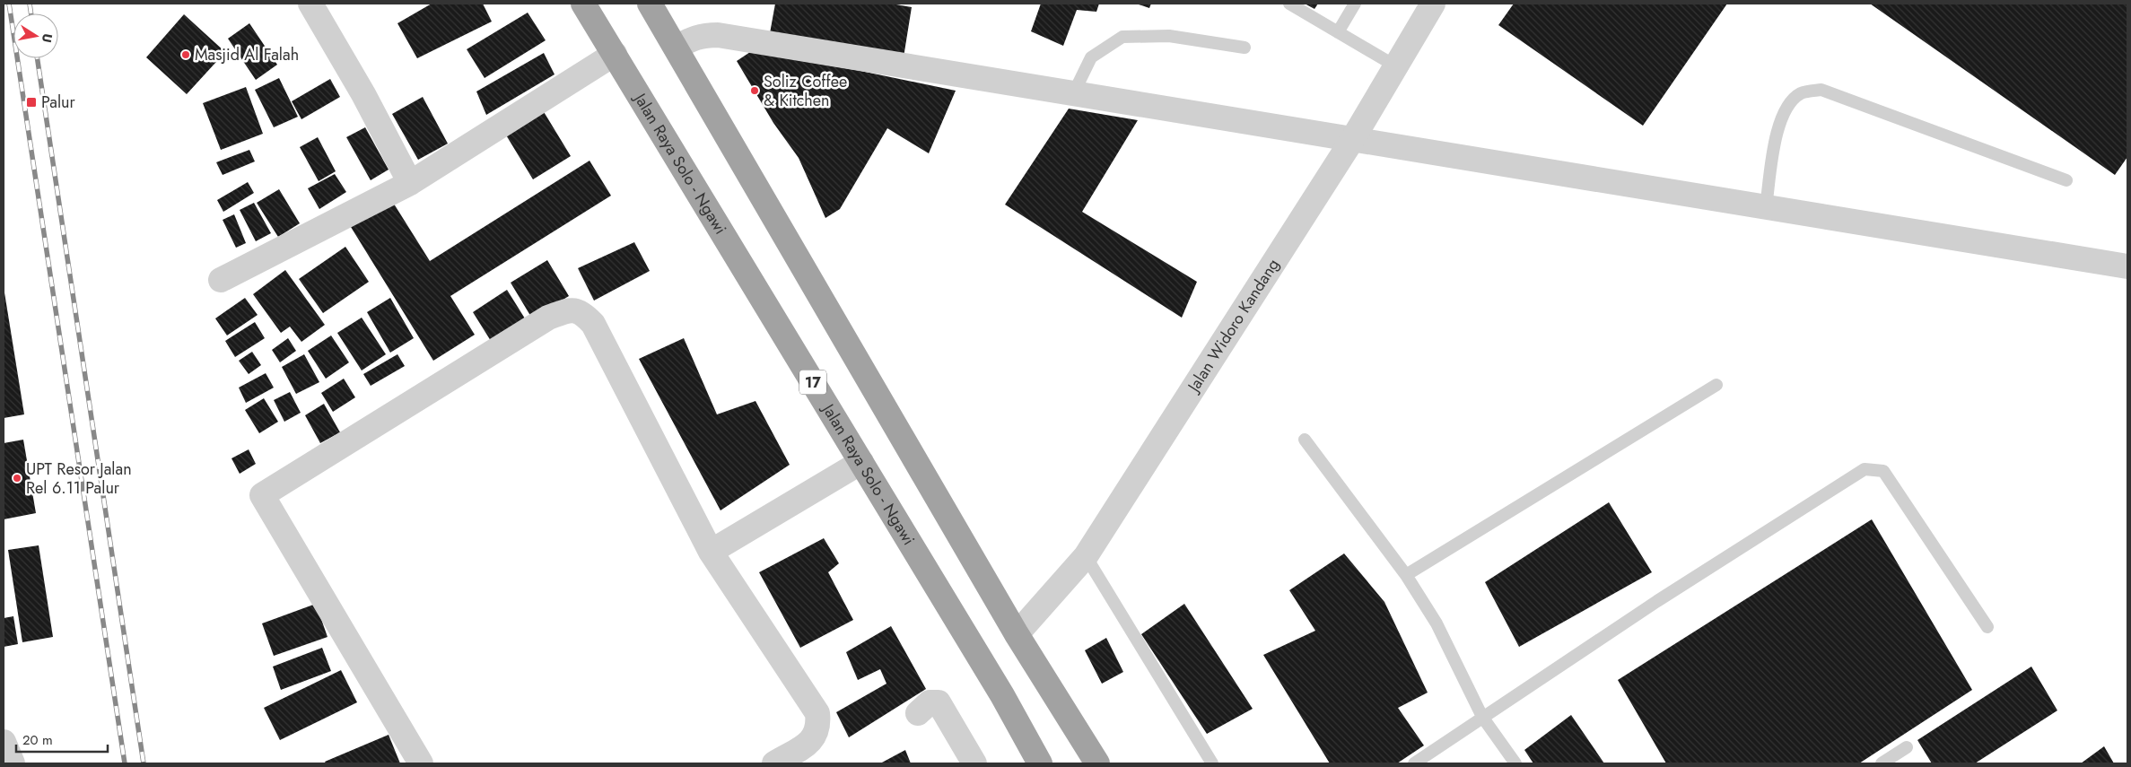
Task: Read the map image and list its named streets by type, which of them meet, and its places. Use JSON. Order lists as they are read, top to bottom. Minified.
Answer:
{"streets":{"highway":["Jalan Raya Solo - Ngawi","17"],"street":["Jalan Widoro Kandang"]},"places":{"other":["Masjid Al Falah","Soliz Coffee & Kitchen","UPT Resor Jalan Rel 6.11 Palur"],"transit":["Palur"]},"scale_bar":"20 m","north":"right"}
